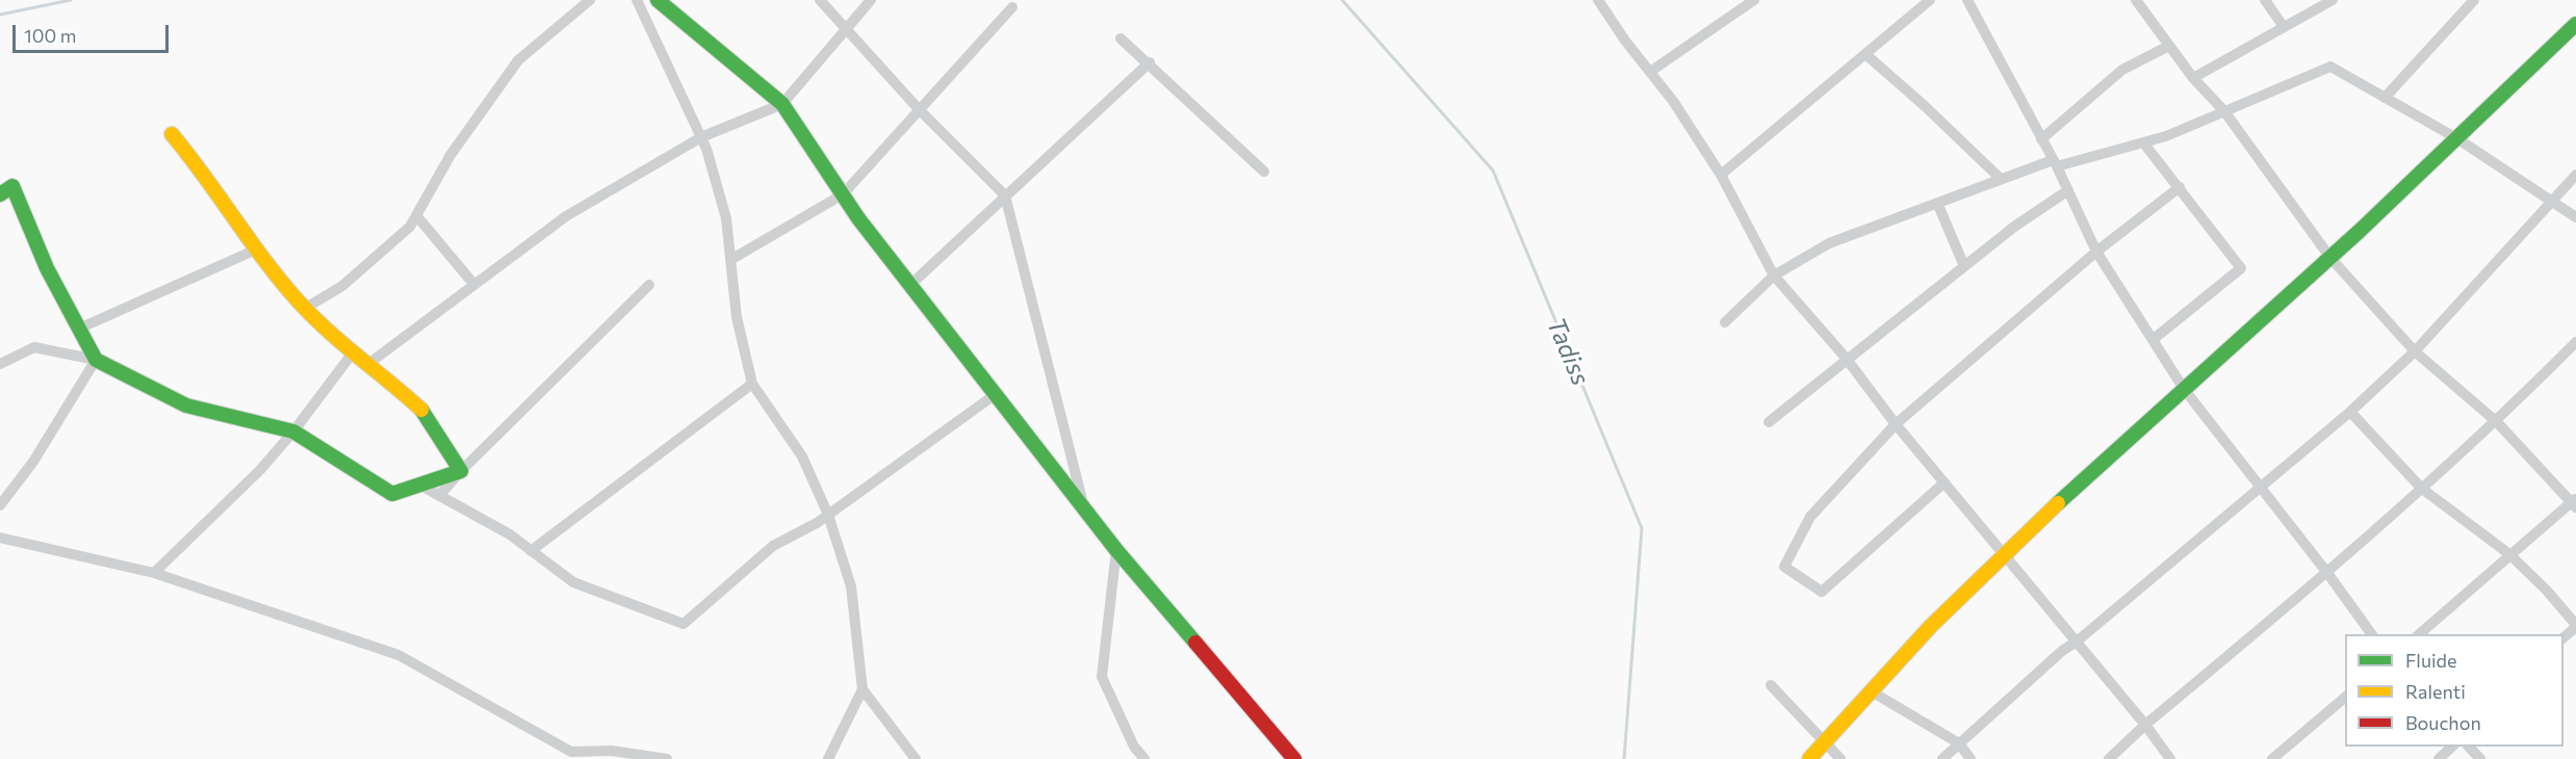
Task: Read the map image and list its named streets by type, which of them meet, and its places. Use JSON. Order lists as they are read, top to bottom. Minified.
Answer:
{"water":["Tadiss"],"legend":["Fluide","Ralenti","Bouchon"],"scale_bar":"100 m"}
